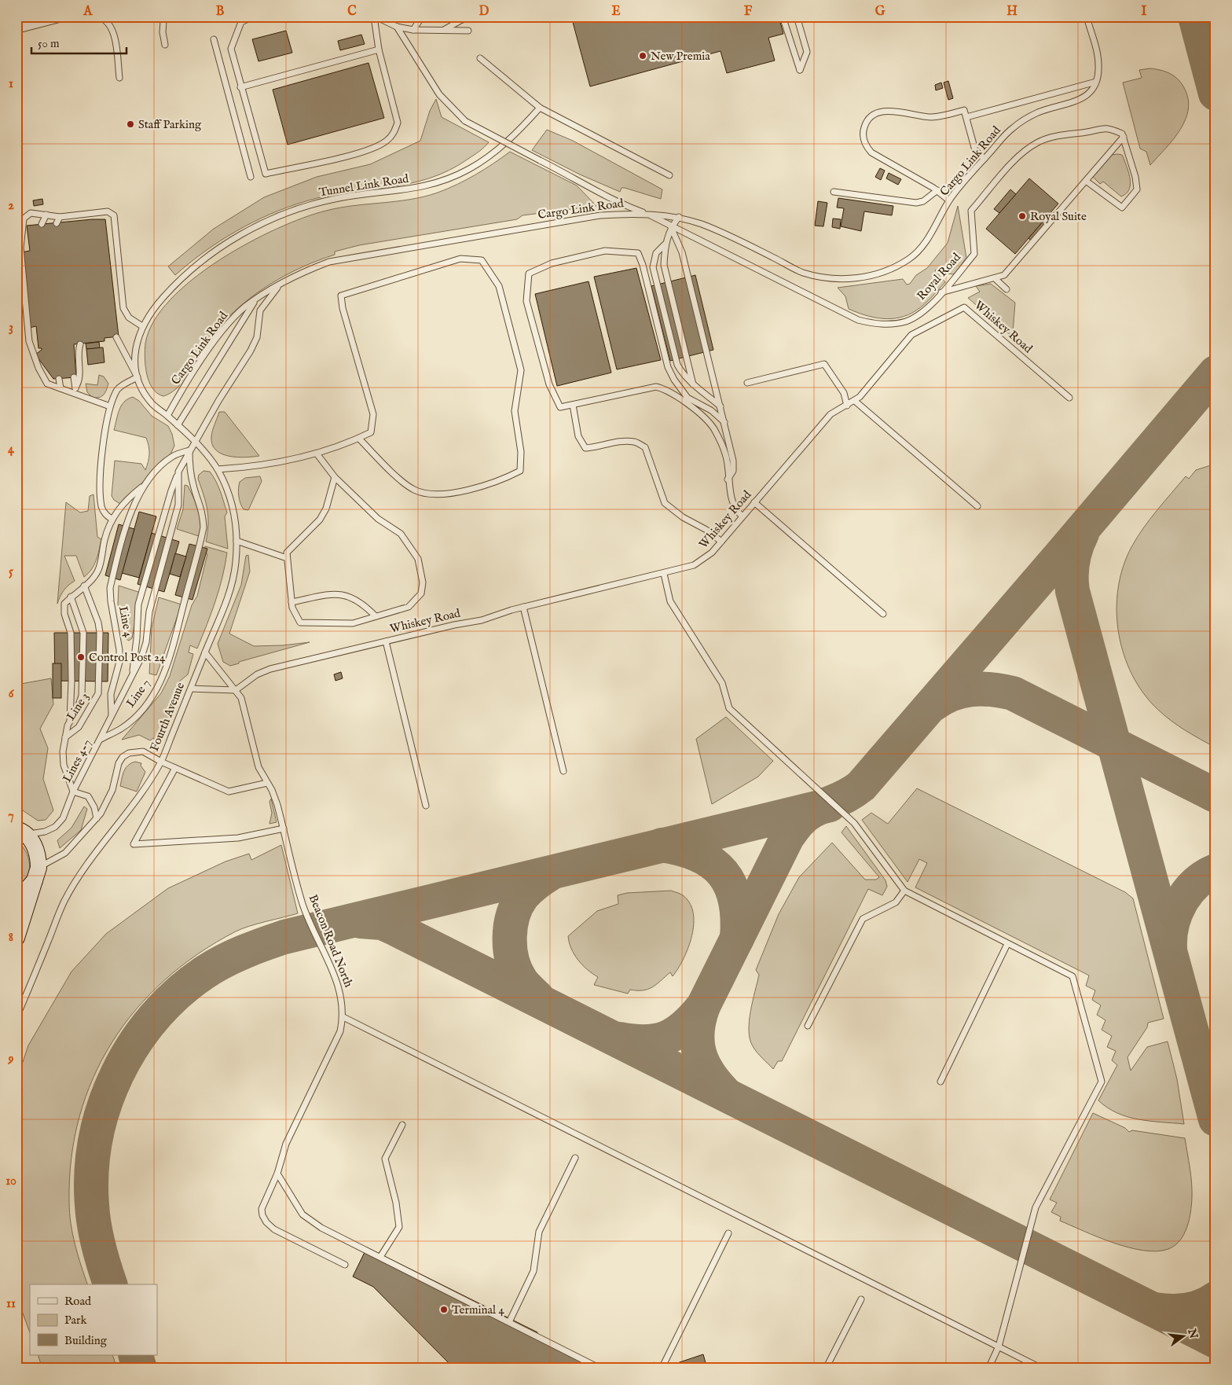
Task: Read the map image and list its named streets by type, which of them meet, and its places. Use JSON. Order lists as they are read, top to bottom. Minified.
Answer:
{"streets":{"lane":["Cargo Link Road","Tunnel Link Road","Royal Road","Whiskey Road","Line 4","Line 7","Line 3","Fourth Avenue","Lines 4-7","Beacon Road North"]},"crossings":[["Cargo Link Road","Tunnel Link Road"],["Cargo Link Road","Royal Road"],["Cargo Link Road","Fourth Avenue"],["Tunnel Link Road","Fourth Avenue"],["Whiskey Road","Beacon Road North"],["Line 4","Lines 4-7"],["Line 7","Lines 4-7"],["Fourth Avenue","Beacon Road North"]],"places":["New Premia","Staff Parking","Royal Suite","Control Post 24","Terminal 4"],"legend":["Road","Park","Building"],"scale_bar":"50 m","north":"right","grid":{"columns":["A","B","C","D","E","F","G","H","I"],"rows":["1","2","3","4","5","6","7","8","9","10","11"]}}
